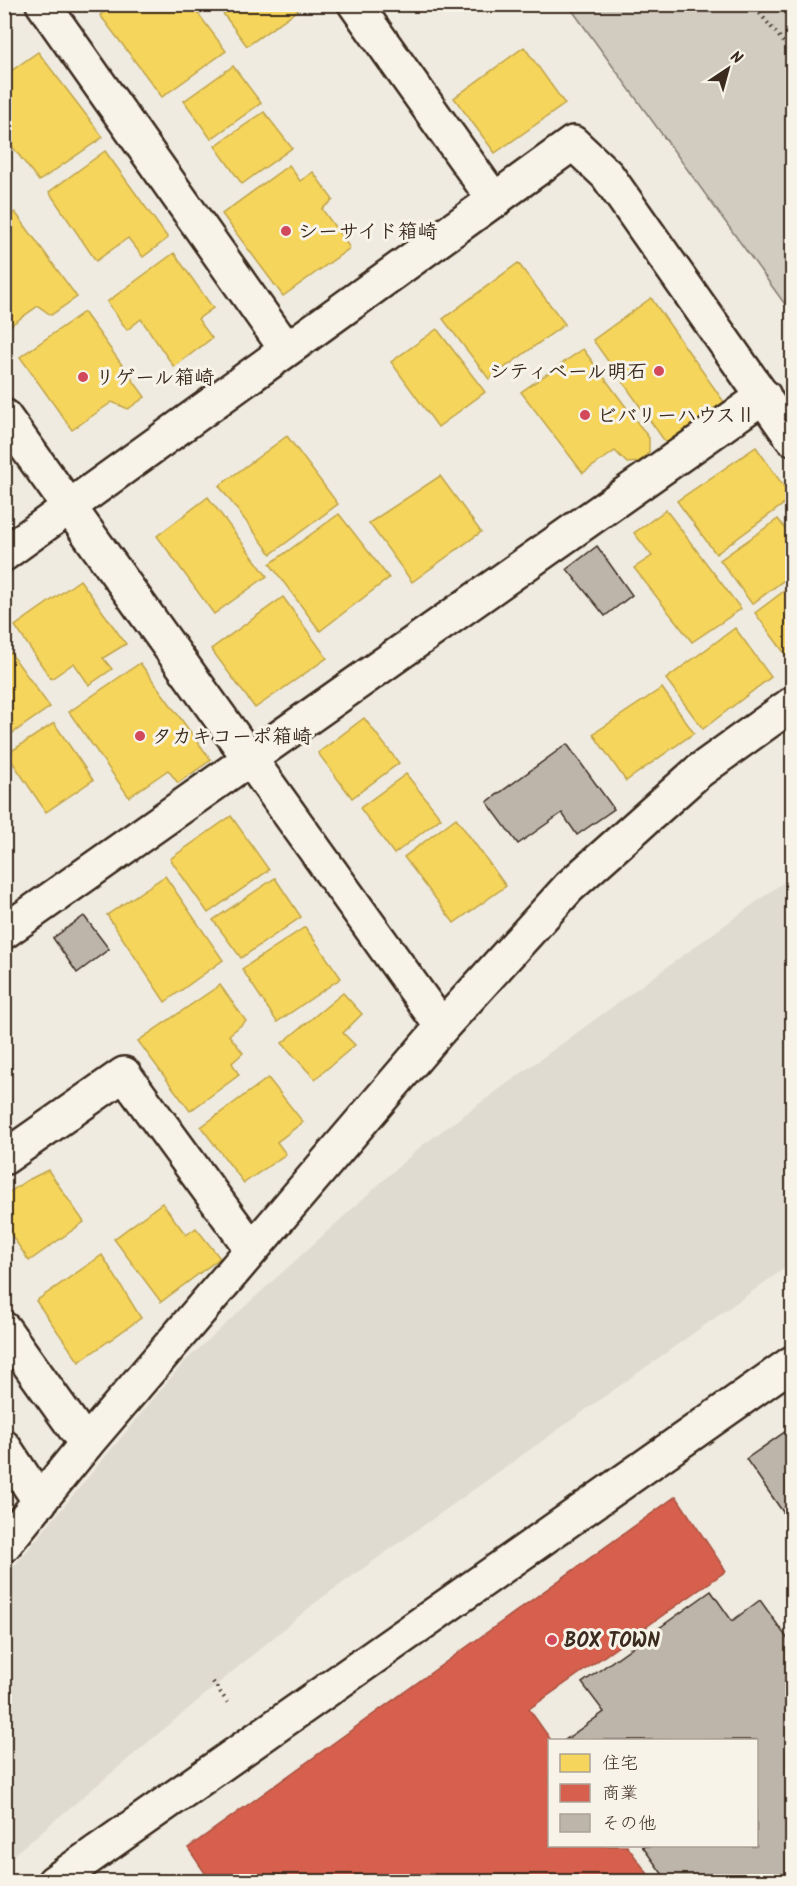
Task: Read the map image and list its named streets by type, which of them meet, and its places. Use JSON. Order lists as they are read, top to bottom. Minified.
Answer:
{"places":["シーサイド箱崎","シティベール明石","リゲール箱崎","ビバリーハウスⅡ","タカキコーポ箱崎","BOX TOWN"],"legend":["住宅","商業","その他"],"north":"top right"}
